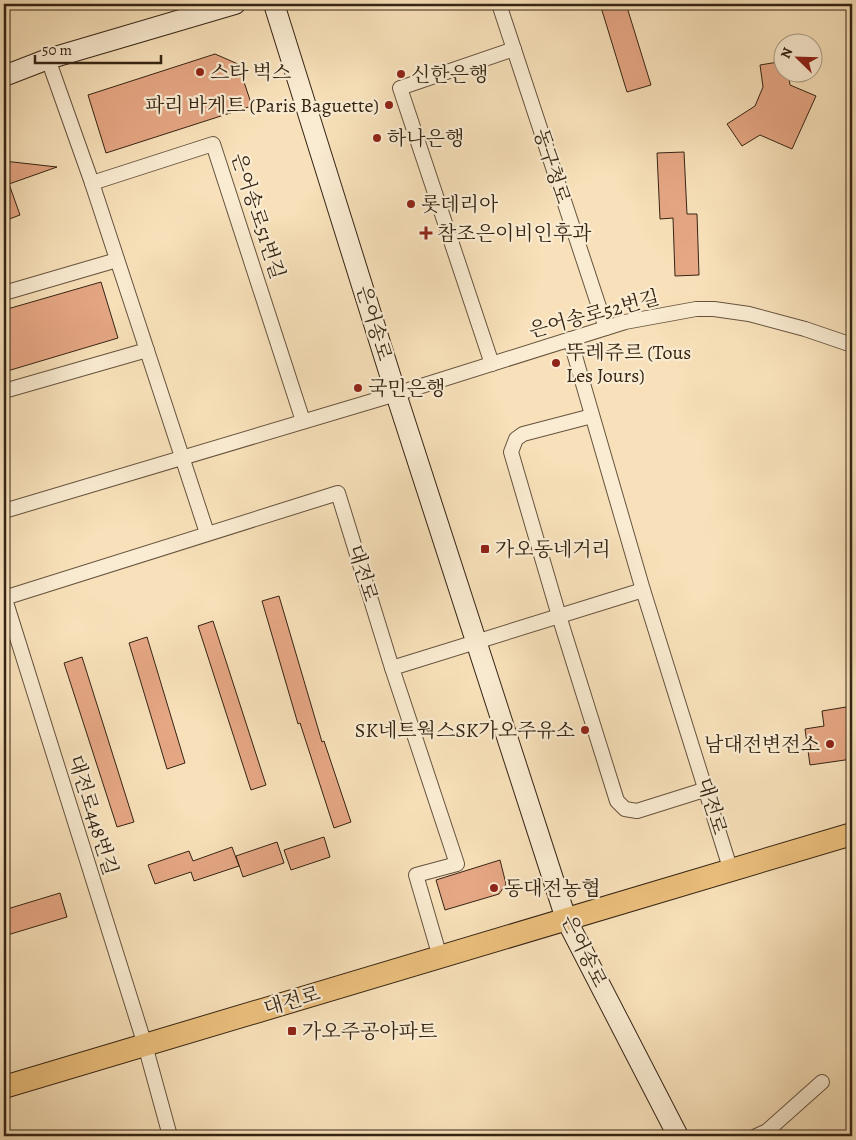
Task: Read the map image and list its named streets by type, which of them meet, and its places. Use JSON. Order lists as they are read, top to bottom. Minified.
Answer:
{"streets":{"main road":["은어송로","대전로"],"street":["동구청로","은어송로51번길","은어송로52번길","대전로448번길"]},"crossings":[["동구청로","은어송로52번길"],["은어송로52번길","은어송로"],["은어송로52번길","대전로"],["은어송로","대전로"],["대전로","대전로448번길"]],"places":{"other":["스타 벅스","신한은행","파리 바게트 (Paris Baguette)","하나은행","롯데리아","뚜레쥬르 (Tous Les Jours)","국민은행","SK네트웍스SK가오주유소","남대전변전소","동대전농협"],"health":["참조은이비인후과"],"transit":["가오동네거리","가오주공아파트"]},"scale_bar":"50 m","north":"top left"}
